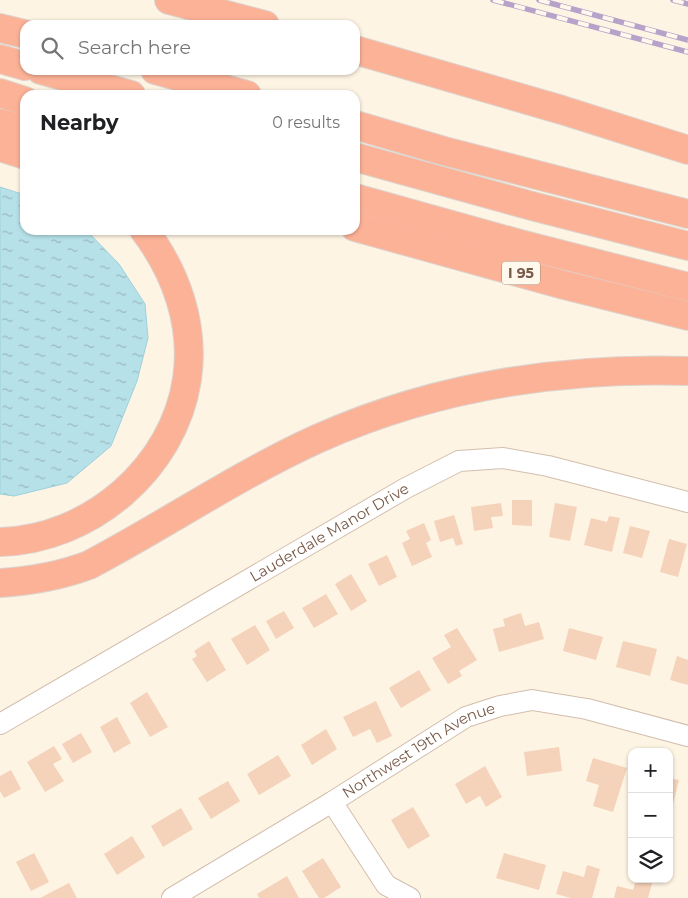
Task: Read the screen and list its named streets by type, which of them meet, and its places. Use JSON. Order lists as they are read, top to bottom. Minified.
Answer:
{"streets":{"highway":["I 95"],"street":["Lauderdale Manor Drive","Northwest 19th Avenue"]},"page":{"search":"Search here","heading":["Nearby","0 results"],"map_buttons":["+","−"]}}
